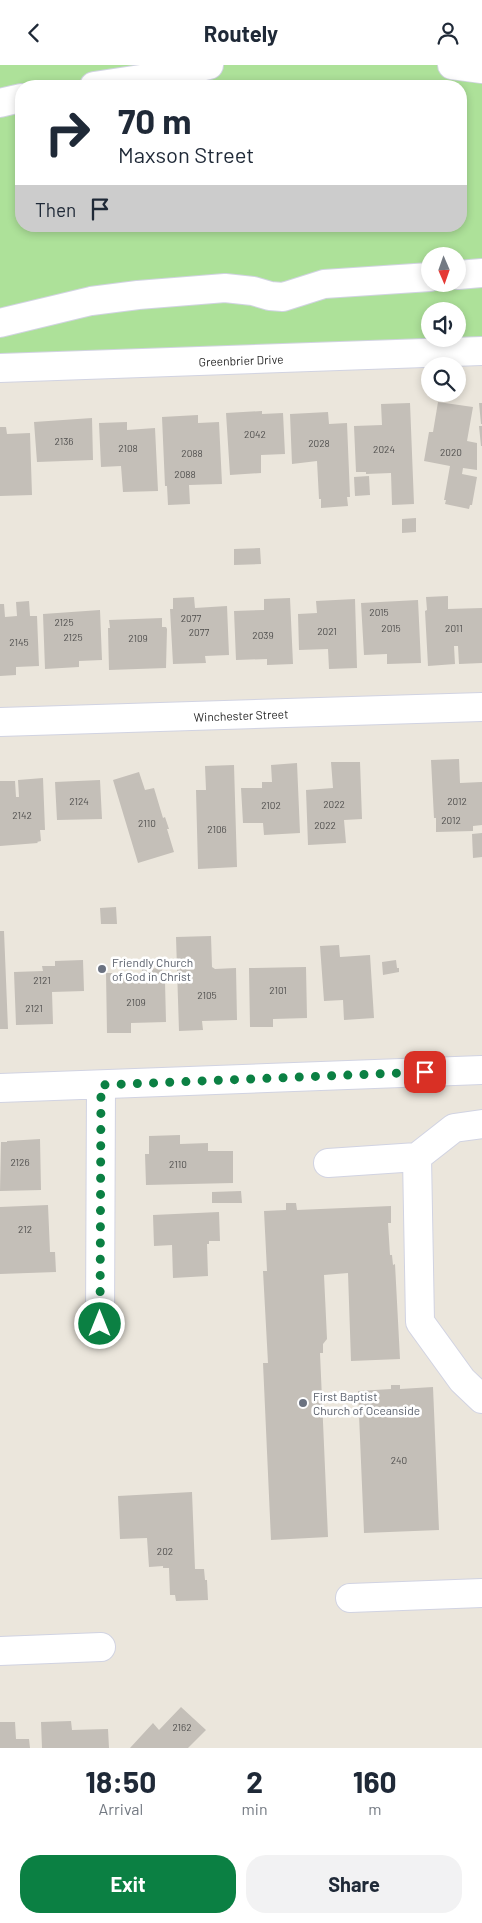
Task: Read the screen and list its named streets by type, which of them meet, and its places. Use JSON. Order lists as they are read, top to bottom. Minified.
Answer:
{"streets":{"street":["Greenbrier Drive","Winchester Street"]},"places":["Friendly Church of God in Christ","First Baptist Church of Oceanside"],"house_numbers":["2042","2136","2028","2108","2024","2020","2088","2088","2015","2077","2125","2015","2011","2021","2077","2039","2125","2109","2145","2124","2012","2022","2102","2142","2012","2110","2022","2106","2121","2101","2105","2109","2121","2126","2110","212","240","202","2162"],"north":"bottom","page":{"header":"Routely","turn":["70 m","Maxson Street"],"then":"Then","eta":["18:50","Arrival","2","min","160","m"],"buttons":["Exit","Share"]}}
